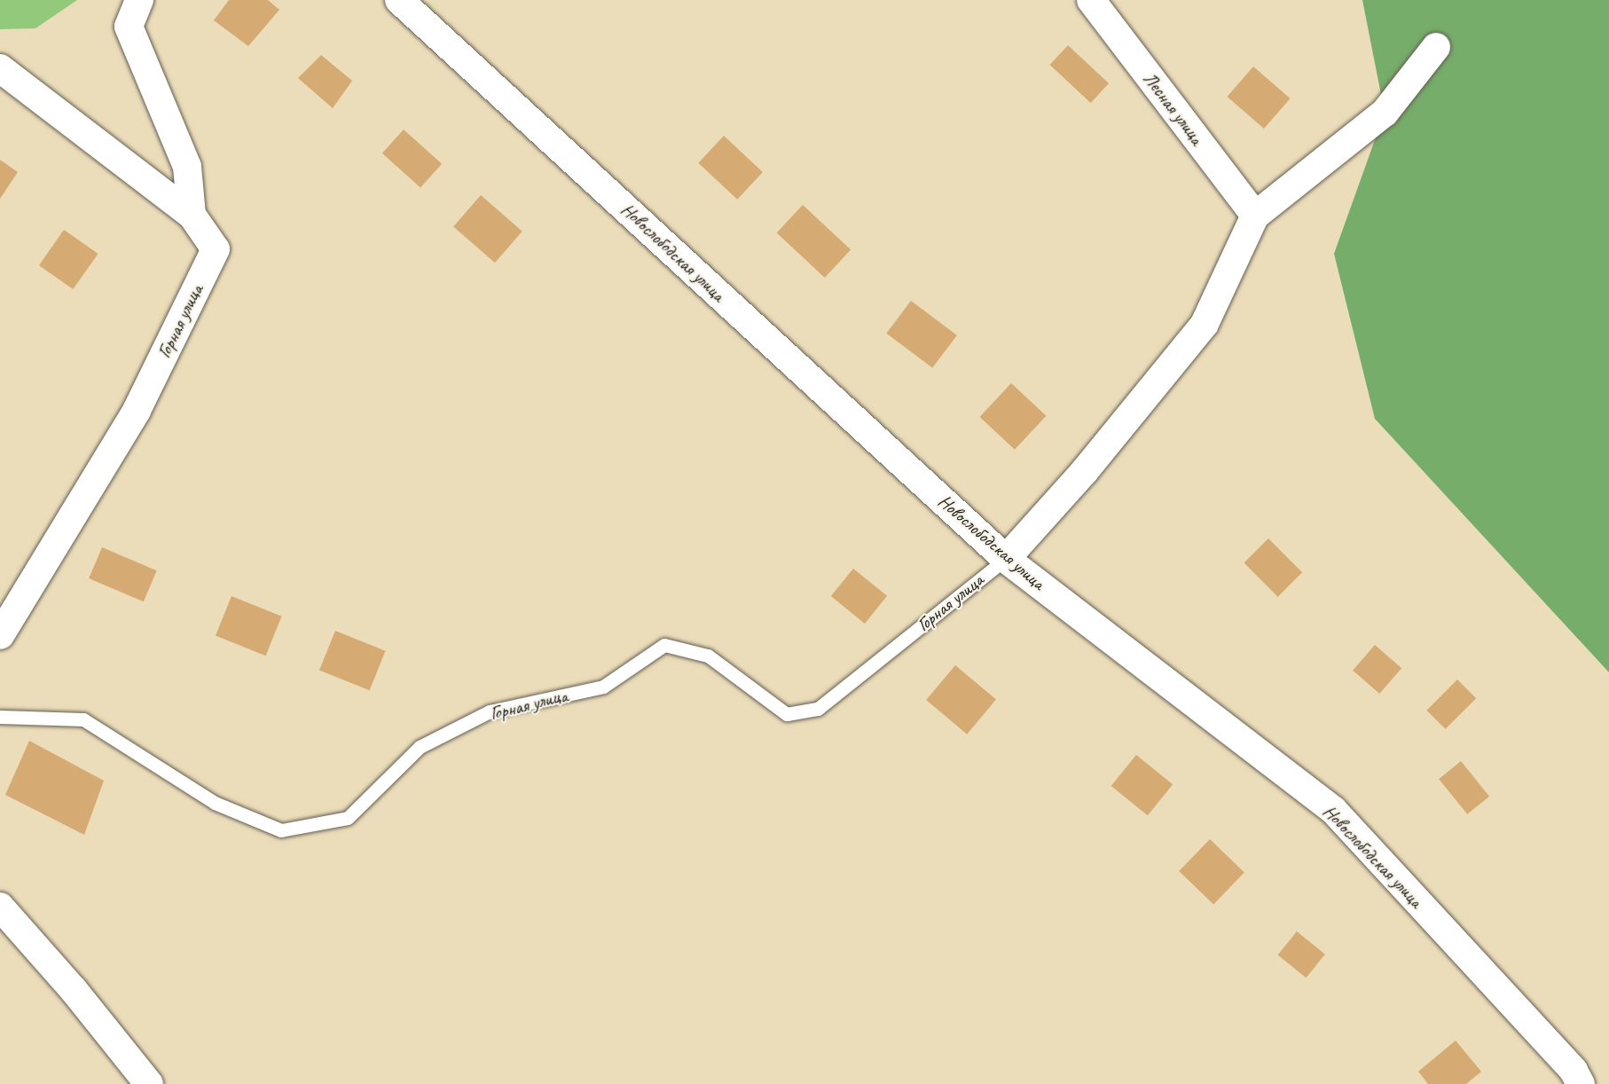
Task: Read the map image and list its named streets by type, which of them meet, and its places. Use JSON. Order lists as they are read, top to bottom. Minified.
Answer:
{"streets":{"street":["Лесная улица","Новослободская улица","Горная улица"]},"crossings":[["Новослободская улица","Горная улица"]]}
